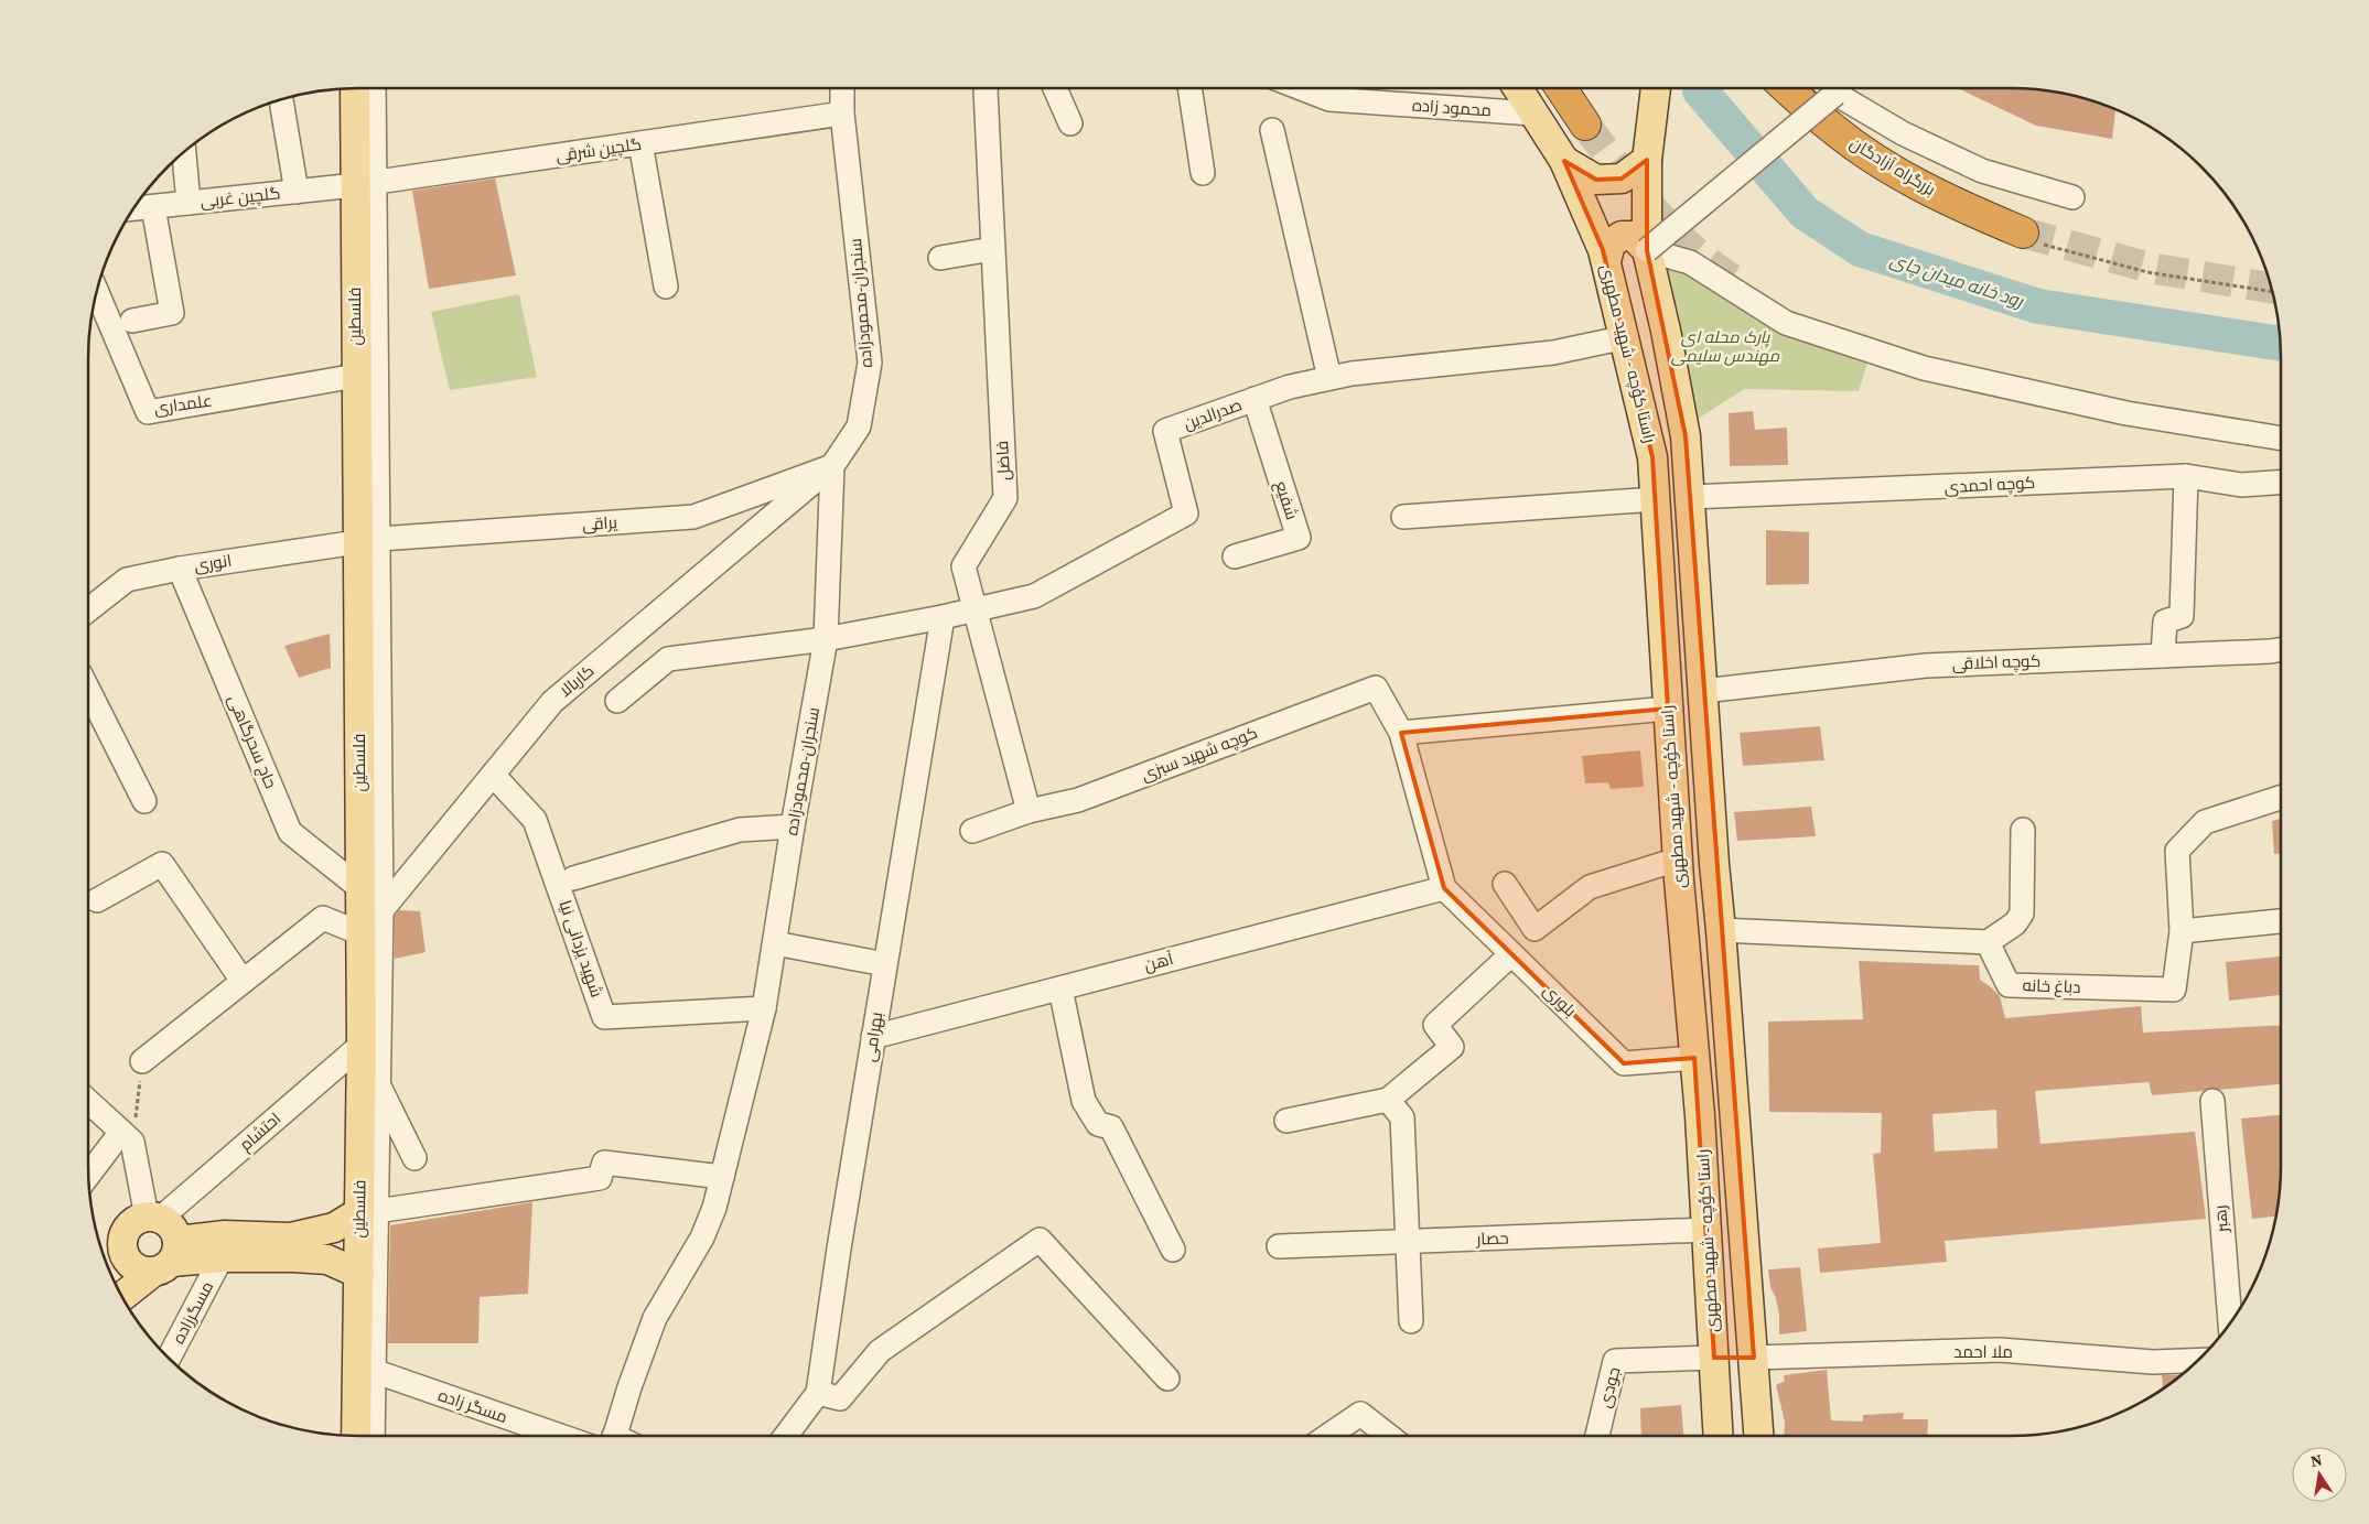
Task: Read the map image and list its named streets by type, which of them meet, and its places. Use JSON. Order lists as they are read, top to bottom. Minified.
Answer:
{"streets":{"highway":["بزرگراه آزادگان"],"main road":["فلسطین","راستا کؤچه - شهید مطهری"],"street":["محمود زاده","گلچین شرقی","گلچین غربی","سنجران-محمودزاده","علمداری","صدرالدین","فاضل","کوچه احمدی","شفیع","یراقی","انوری","کوچه اخلاقی","کاربالا","حاج سحرگاهی","کوچه شهید سبزی","شهید یزدانی نیا","آهن","دباغ خانه","بلوری","بهرامی","احتشام","رهبر","حصار","مسگرزاده","ملا احمد","جودی","مسگر زاده"]},"crossings":[["گلچین شرقی","گلچین غربی"],["گلچین شرقی","سنجران-محمودزاده"],["گلچین شرقی","فلسطین"],["گلچین غربی","فلسطین"],["سنجران-محمودزاده","صدرالدین"],["سنجران-محمودزاده","یراقی"],["سنجران-محمودزاده","کاربالا"],["سنجران-محمودزاده","شهید یزدانی نیا"],["فلسطین","علمداری"],["فلسطین","یراقی"],["فلسطین","انوری"],["فلسطین","کاربالا"],["فلسطین","حاج سحرگاهی"],["فلسطین","احتشام"],["فلسطین","مسگر زاده"],["راستا کؤچه - شهید مطهری","صدرالدین"],["راستا کؤچه - شهید مطهری","بلوری"],["راستا کؤچه - شهید مطهری","حصار"],["راستا کؤچه - شهید مطهری","جودی"],["صدرالدین","فاضل"],["صدرالدین","شفیع"],["صدرالدین","بهرامی"],["فاضل","کوچه شهید سبزی"],["یراقی","انوری"],["یراقی","کاربالا"],["انوری","حاج سحرگاهی"],["کاربالا","شهید یزدانی نیا"],["کوچه شهید سبزی","آهن"],["کوچه شهید سبزی","بلوری"],["آهن","بلوری"],["آهن","بهرامی"]],"water":["رود خانه میدان چای"],"parks":["پارک محله ای مهندس سلیمی"],"north":"top"}
